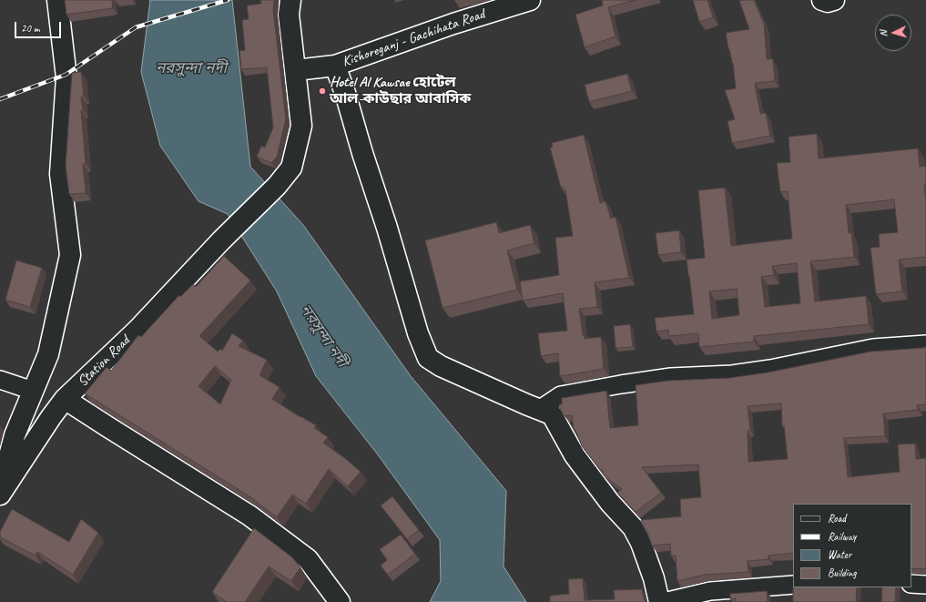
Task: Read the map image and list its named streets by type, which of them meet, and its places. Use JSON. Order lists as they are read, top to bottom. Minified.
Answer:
{"streets":{"street":["Kishoreganj - Gachihata Road","Station Road"]},"crossings":[["Kishoreganj - Gachihata Road","Station Road"]],"water":["নরসুন্দা নদী"],"places":["Hotel Al Kawsae হোটেল আল-কাউছার আবাসিক"],"legend":["Road","Railway","Water","Building"],"scale_bar":"20 m","north":"left"}
